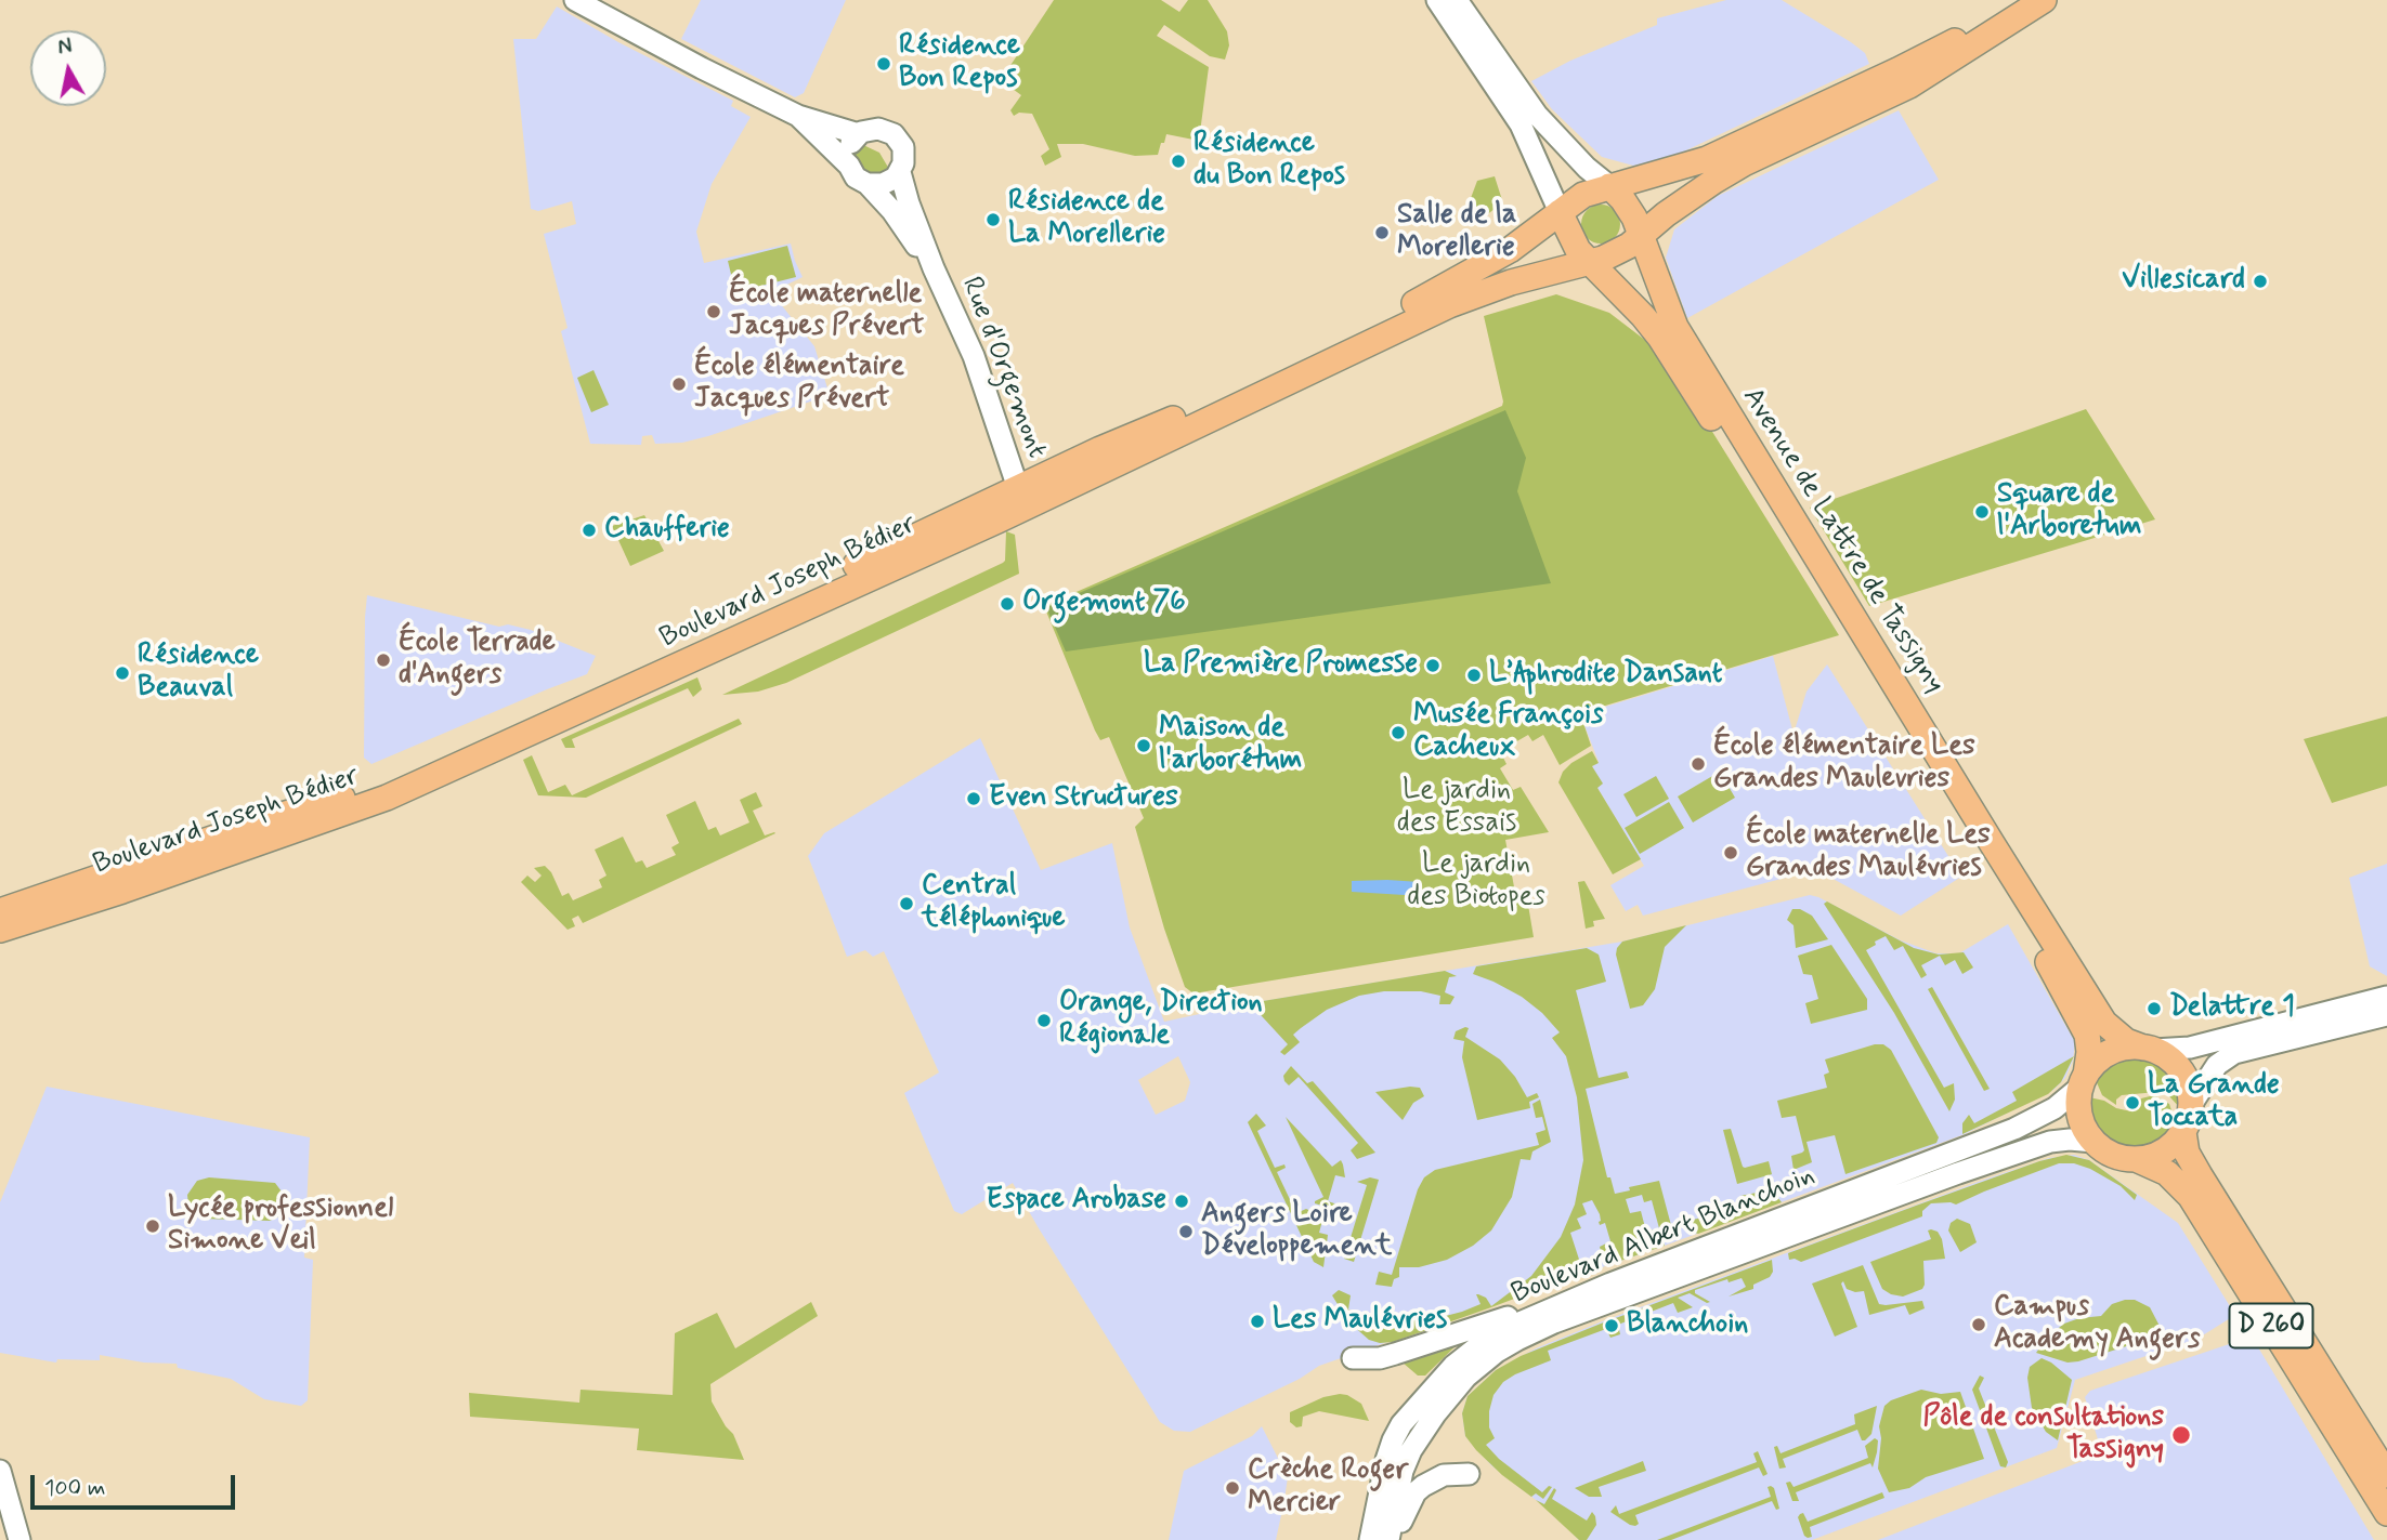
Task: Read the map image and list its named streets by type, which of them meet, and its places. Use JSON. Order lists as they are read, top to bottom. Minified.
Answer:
{"streets":{"main road":["Avenue de Lattre de Tassigny","Boulevard Joseph Bédier","D 260"],"street":["Rue d'Orgemont","Boulevard Albert Blanchoin"]},"crossings":[["Rue d'Orgemont","Boulevard Joseph Bédier"],["Avenue de Lattre de Tassigny","Boulevard Joseph Bédier"],["Avenue de Lattre de Tassigny","Boulevard Albert Blanchoin"],["Avenue de Lattre de Tassigny","D 260"],["Boulevard Albert Blanchoin","D 260"]],"parks":["Le jardin des Essais","Le jardin des Biotopes"],"places":["Résidence Bon Repos","Résidence du Bon Repos","Résidence de La Morellerie","Salle de la Morellerie","Villesicard","École maternelle Jacques Prévert","École élémentaire Jacques Prévert","Square de l'Arboretum","Chaufferie","Orgemont 76","École Terrade d'Angers","La Première Promesse","Résidence Beauval","L’Aphrodite Dansant","Musée François Cacheux","Maison de l'arborétum","École élémentaire Les Grandes Maulevries","Even Structures","École maternelle Les Grandes Maulévries","Central téléphonique","Delattre 1","Orange, Direction Régionale","La Grande Toccata","Espace Arobase","Lycée professionnel Simone Veil","Angers Loire Développement","Les Maulévries","Campus Academy Angers","Blanchoin","Pôle de consultations Tassigny","Crèche Roger Mercier"],"scale_bar":"100 m","north":"top"}
